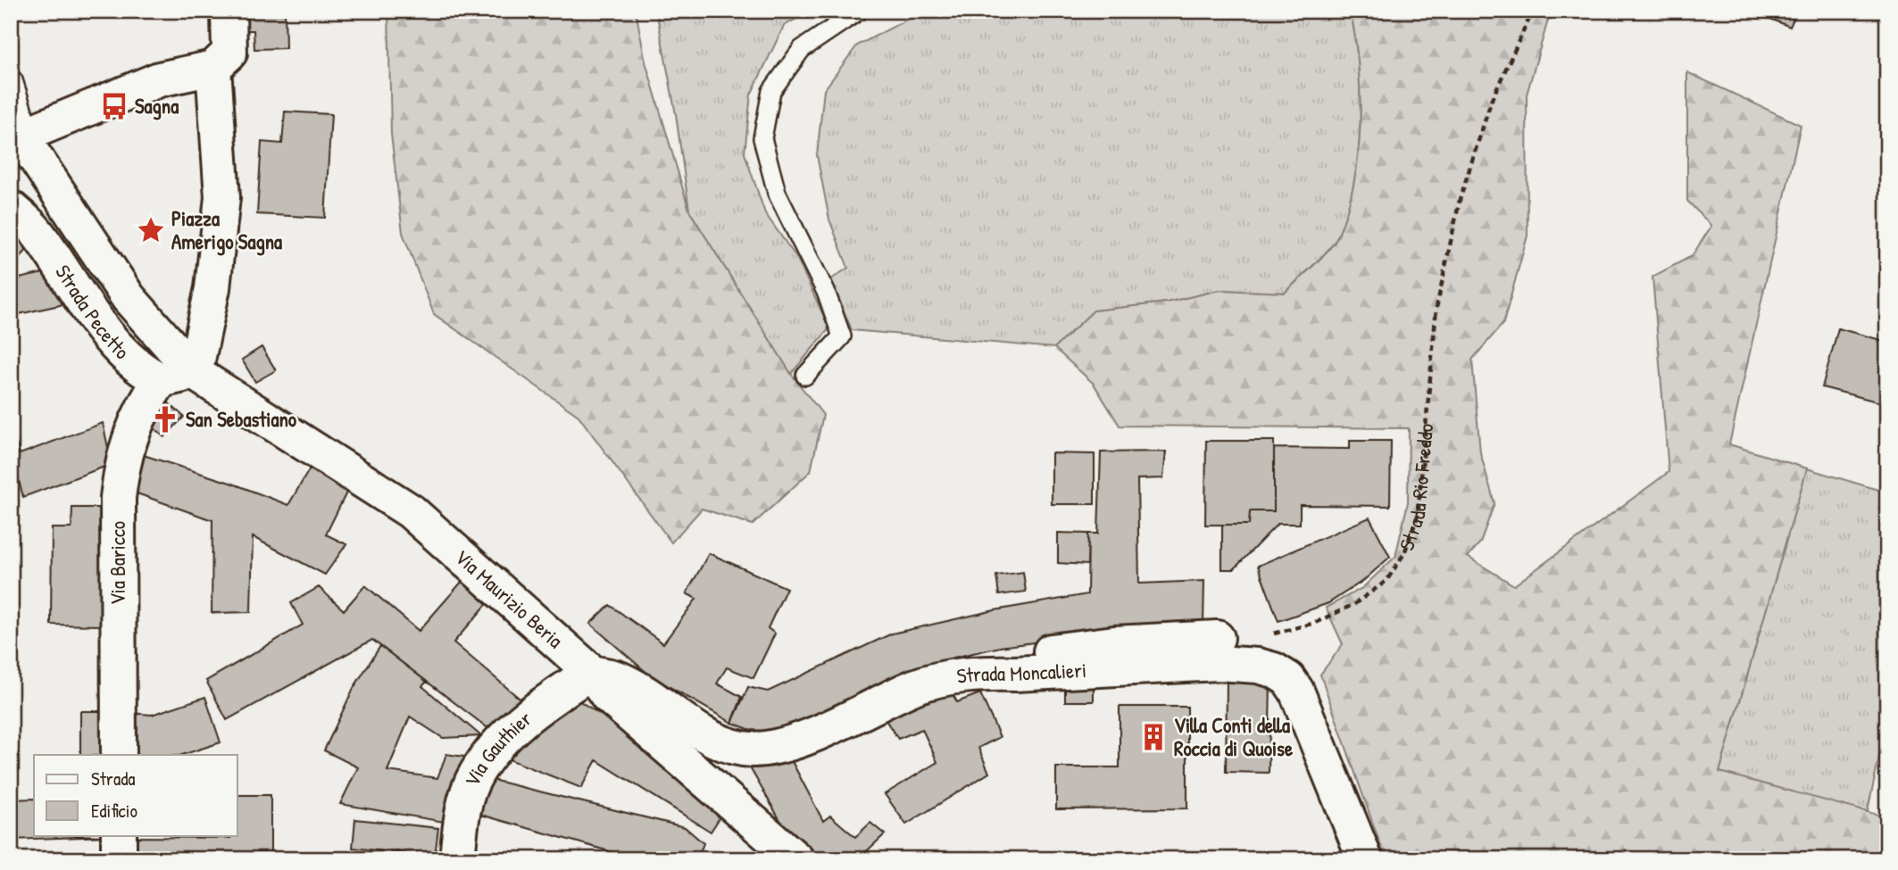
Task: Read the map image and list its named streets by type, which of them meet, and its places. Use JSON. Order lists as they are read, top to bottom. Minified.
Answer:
{"streets":{"street":["Strada Pecetto","Via Baricco","Via Maurizio Beria","Strada Moncalieri","Via Gauthier"],"path":["Strada Rio Freddo"]},"crossings":[["Strada Pecetto","Via Baricco"],["Via Maurizio Beria","Strada Moncalieri"],["Via Maurizio Beria","Via Gauthier"],["Strada Moncalieri","Via Gauthier"]],"places":{"bus stop":["Sagna"],"place":["Piazza Amerigo Sagna"],"church":["San Sebastiano"],"building":["Villa Conti della Roccia di Quoise"]},"legend":["Strada","Edificio"]}
